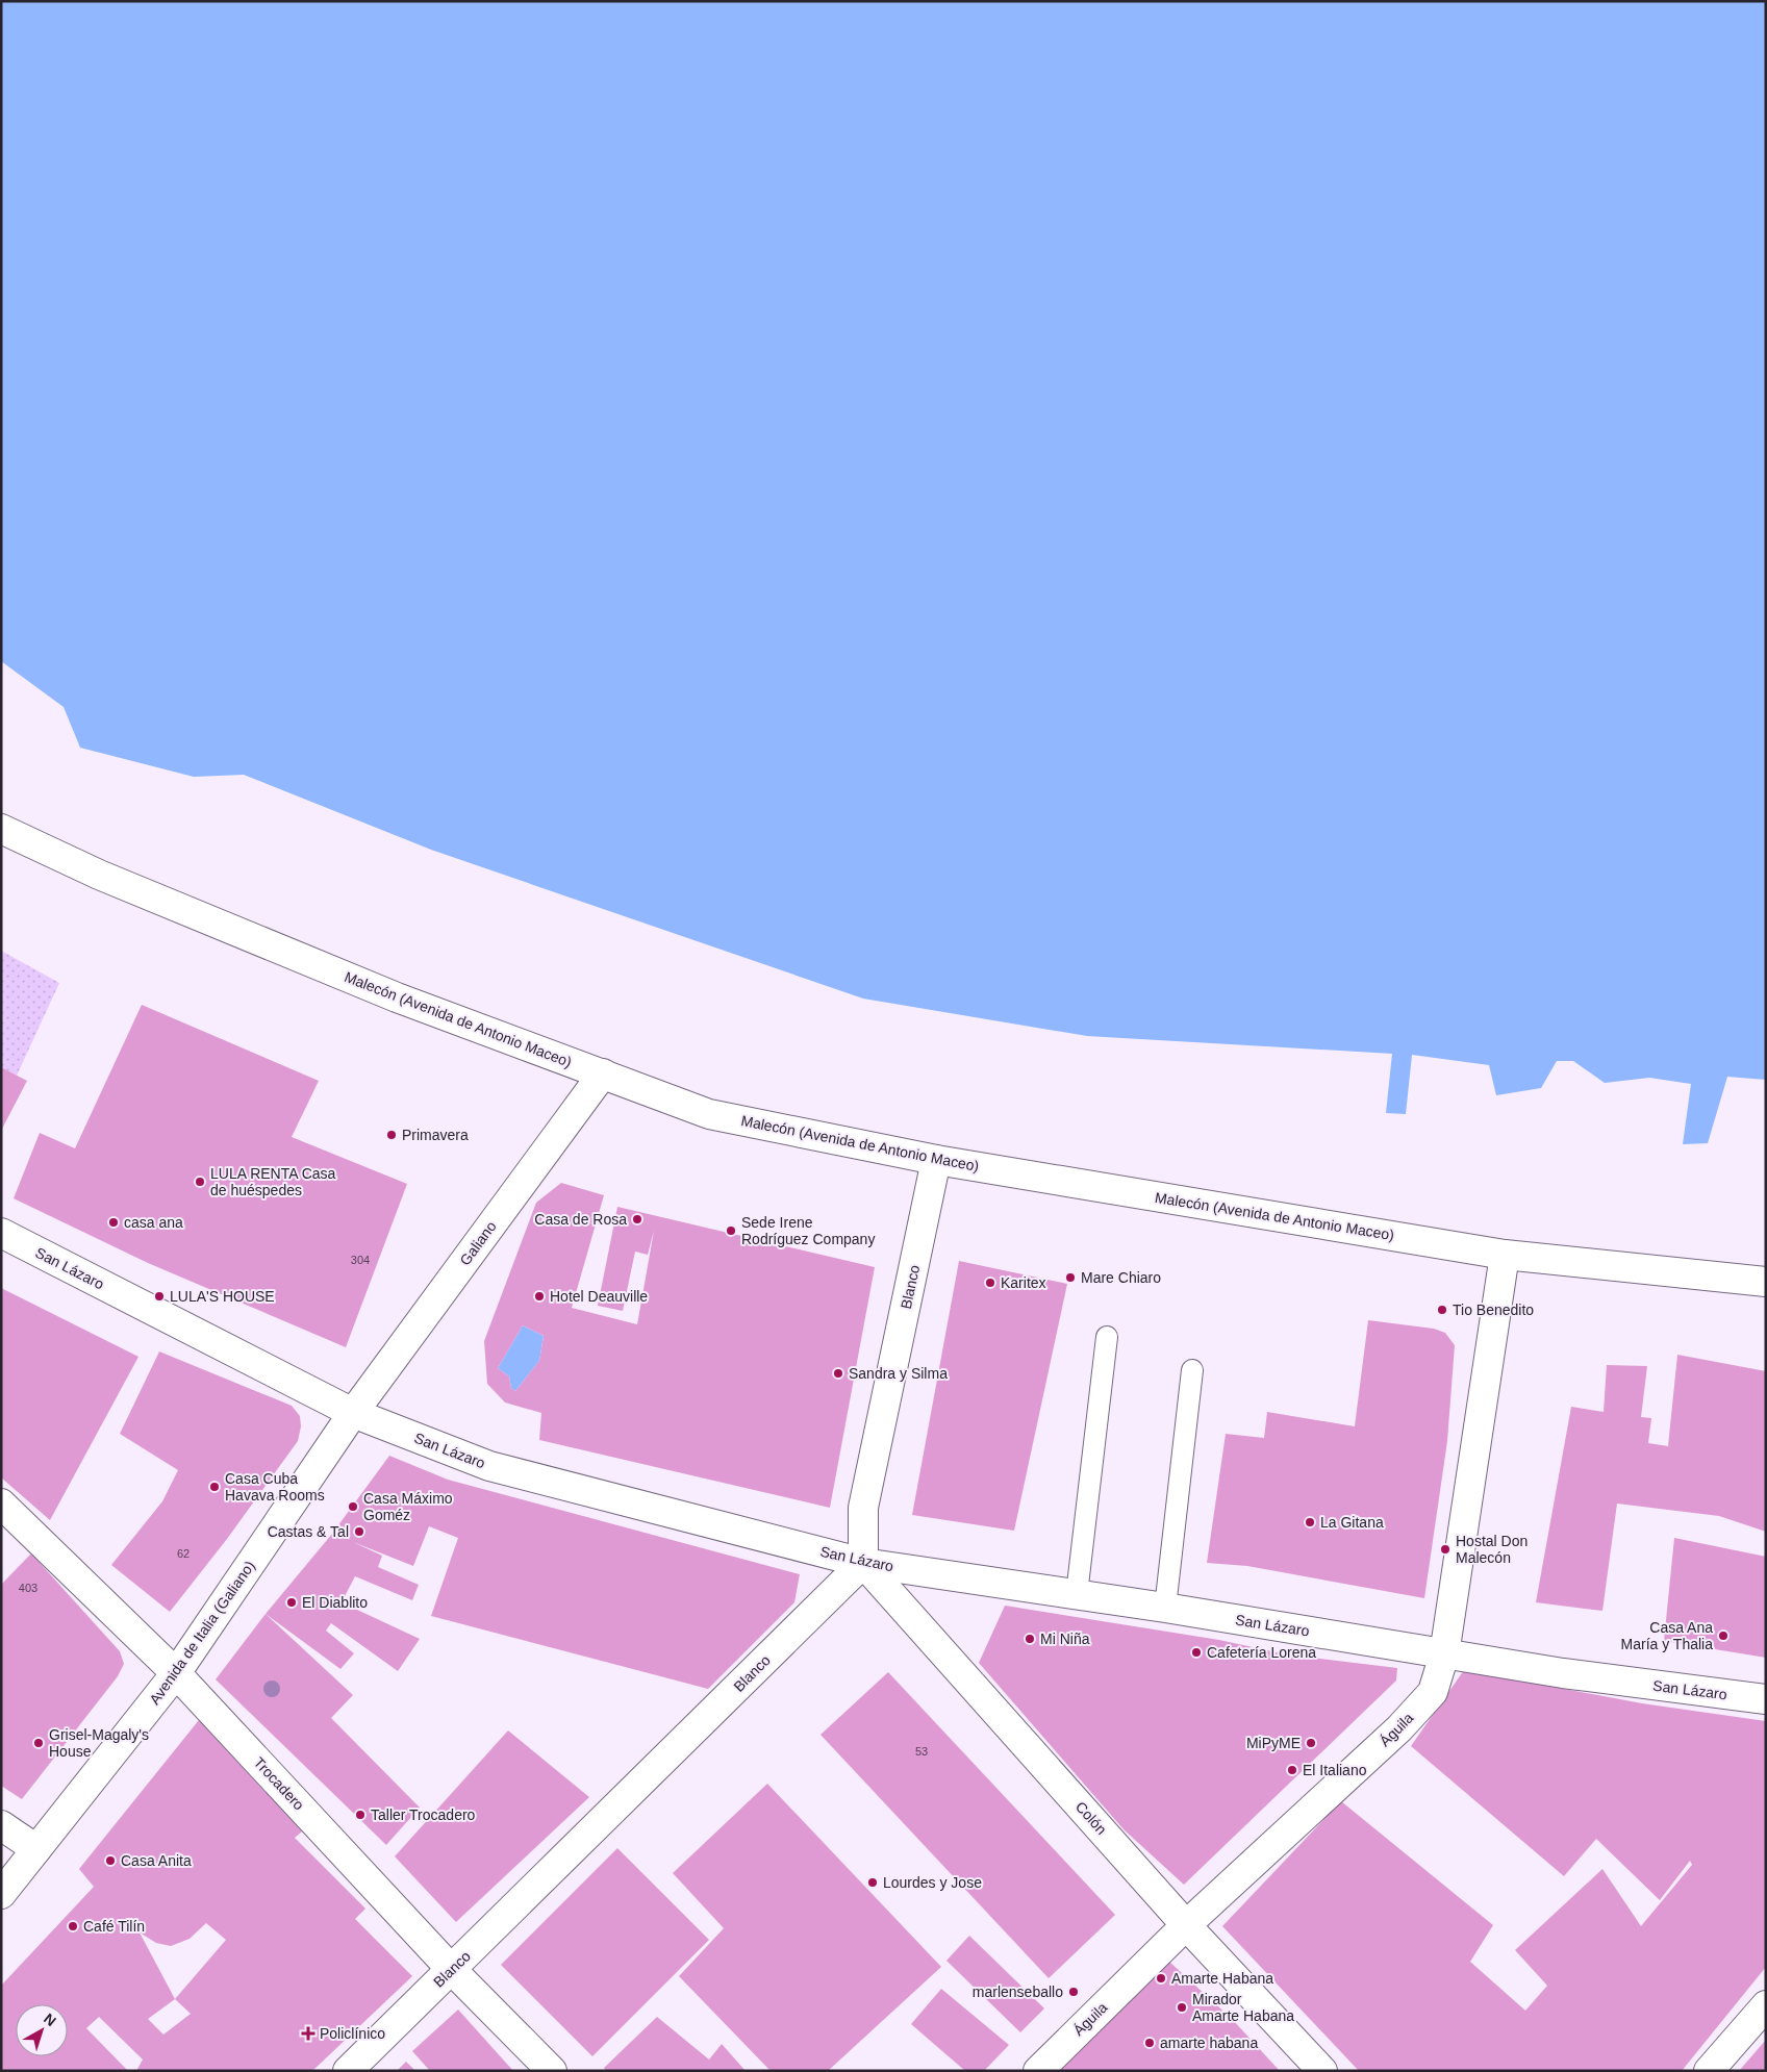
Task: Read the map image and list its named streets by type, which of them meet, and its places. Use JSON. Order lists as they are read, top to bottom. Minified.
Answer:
{"streets":{"main road":["Malecón (Avenida de Antonio Maceo)","Galiano","San Lázaro","Blanco","Avenida de Italia (Galiano)","Águila","Trocadero","Colón"]},"crossings":[["Malecón (Avenida de Antonio Maceo)","Galiano"],["Malecón (Avenida de Antonio Maceo)","Blanco"],["Malecón (Avenida de Antonio Maceo)","Águila"],["Galiano","San Lázaro"],["Galiano","Avenida de Italia (Galiano)"],["San Lázaro","Blanco"],["San Lázaro","Avenida de Italia (Galiano)"],["San Lázaro","Águila"],["San Lázaro","Colón"],["Blanco","Trocadero"],["Blanco","Colón"],["Avenida de Italia (Galiano)","Trocadero"],["Águila","Colón"]],"places":{"other":["Primavera","LULA RENTA Casa de huéspedes","Casa de Rosa","casa ana","Sede Irene Rodríguez Company","Mare Chiaro","Karitex","LULA'S HOUSE","Hotel Deauville","Tio Benedito","Sandra y Silma","Casa Cuba Havava Rooms","Casa Máximo Goméz","La Gitana","Castas & Tal","Hostal Don Malecón","El Diablito","Casa Ana María y Thalia","Mi Niña","Cafetería Lorena","Grisel-Magaly's House","MiPyME","El Italiano","Taller Trocadero","Casa Anita","Lourdes y Jose","Café Tilín","Amarte Habana","marlenseballo","Mirador Amarte Habana","amarte habana"],"health":["Policlínico"]},"house_numbers":["304","62","403","53"],"north":"top right"}
